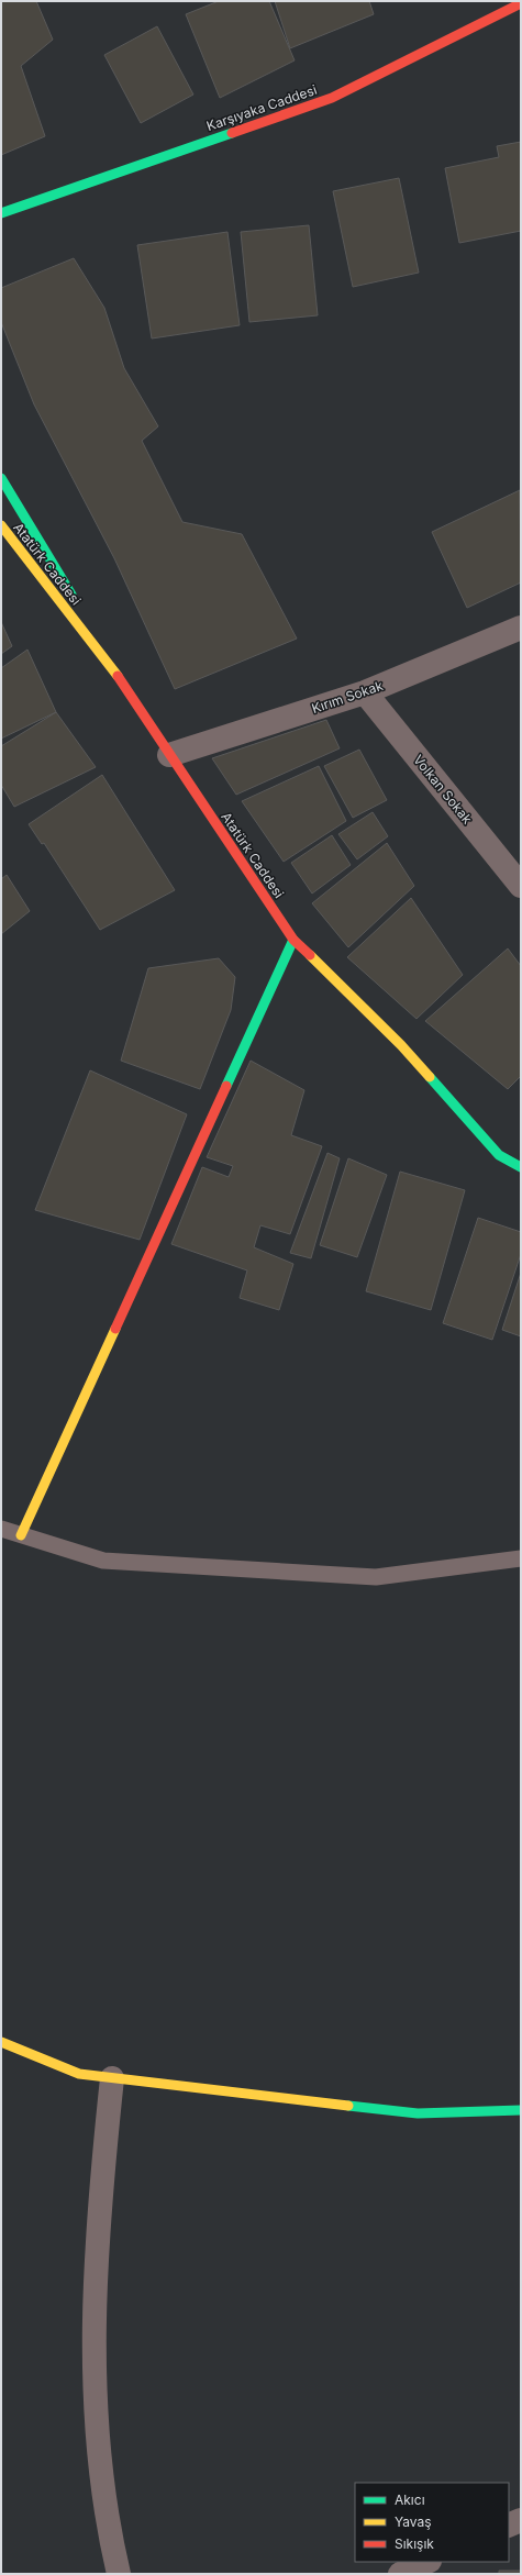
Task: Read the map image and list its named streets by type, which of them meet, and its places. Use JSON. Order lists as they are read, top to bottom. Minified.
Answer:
{"streets":{"street":["Karşıyaka Caddesi","Atatürk Caddesi","Kırım Sokak","Volkan Sokak"]},"crossings":[["Atatürk Caddesi","Kırım Sokak"],["Kırım Sokak","Volkan Sokak"]],"legend":["Akıcı","Yavaş","Sıkışık"]}
